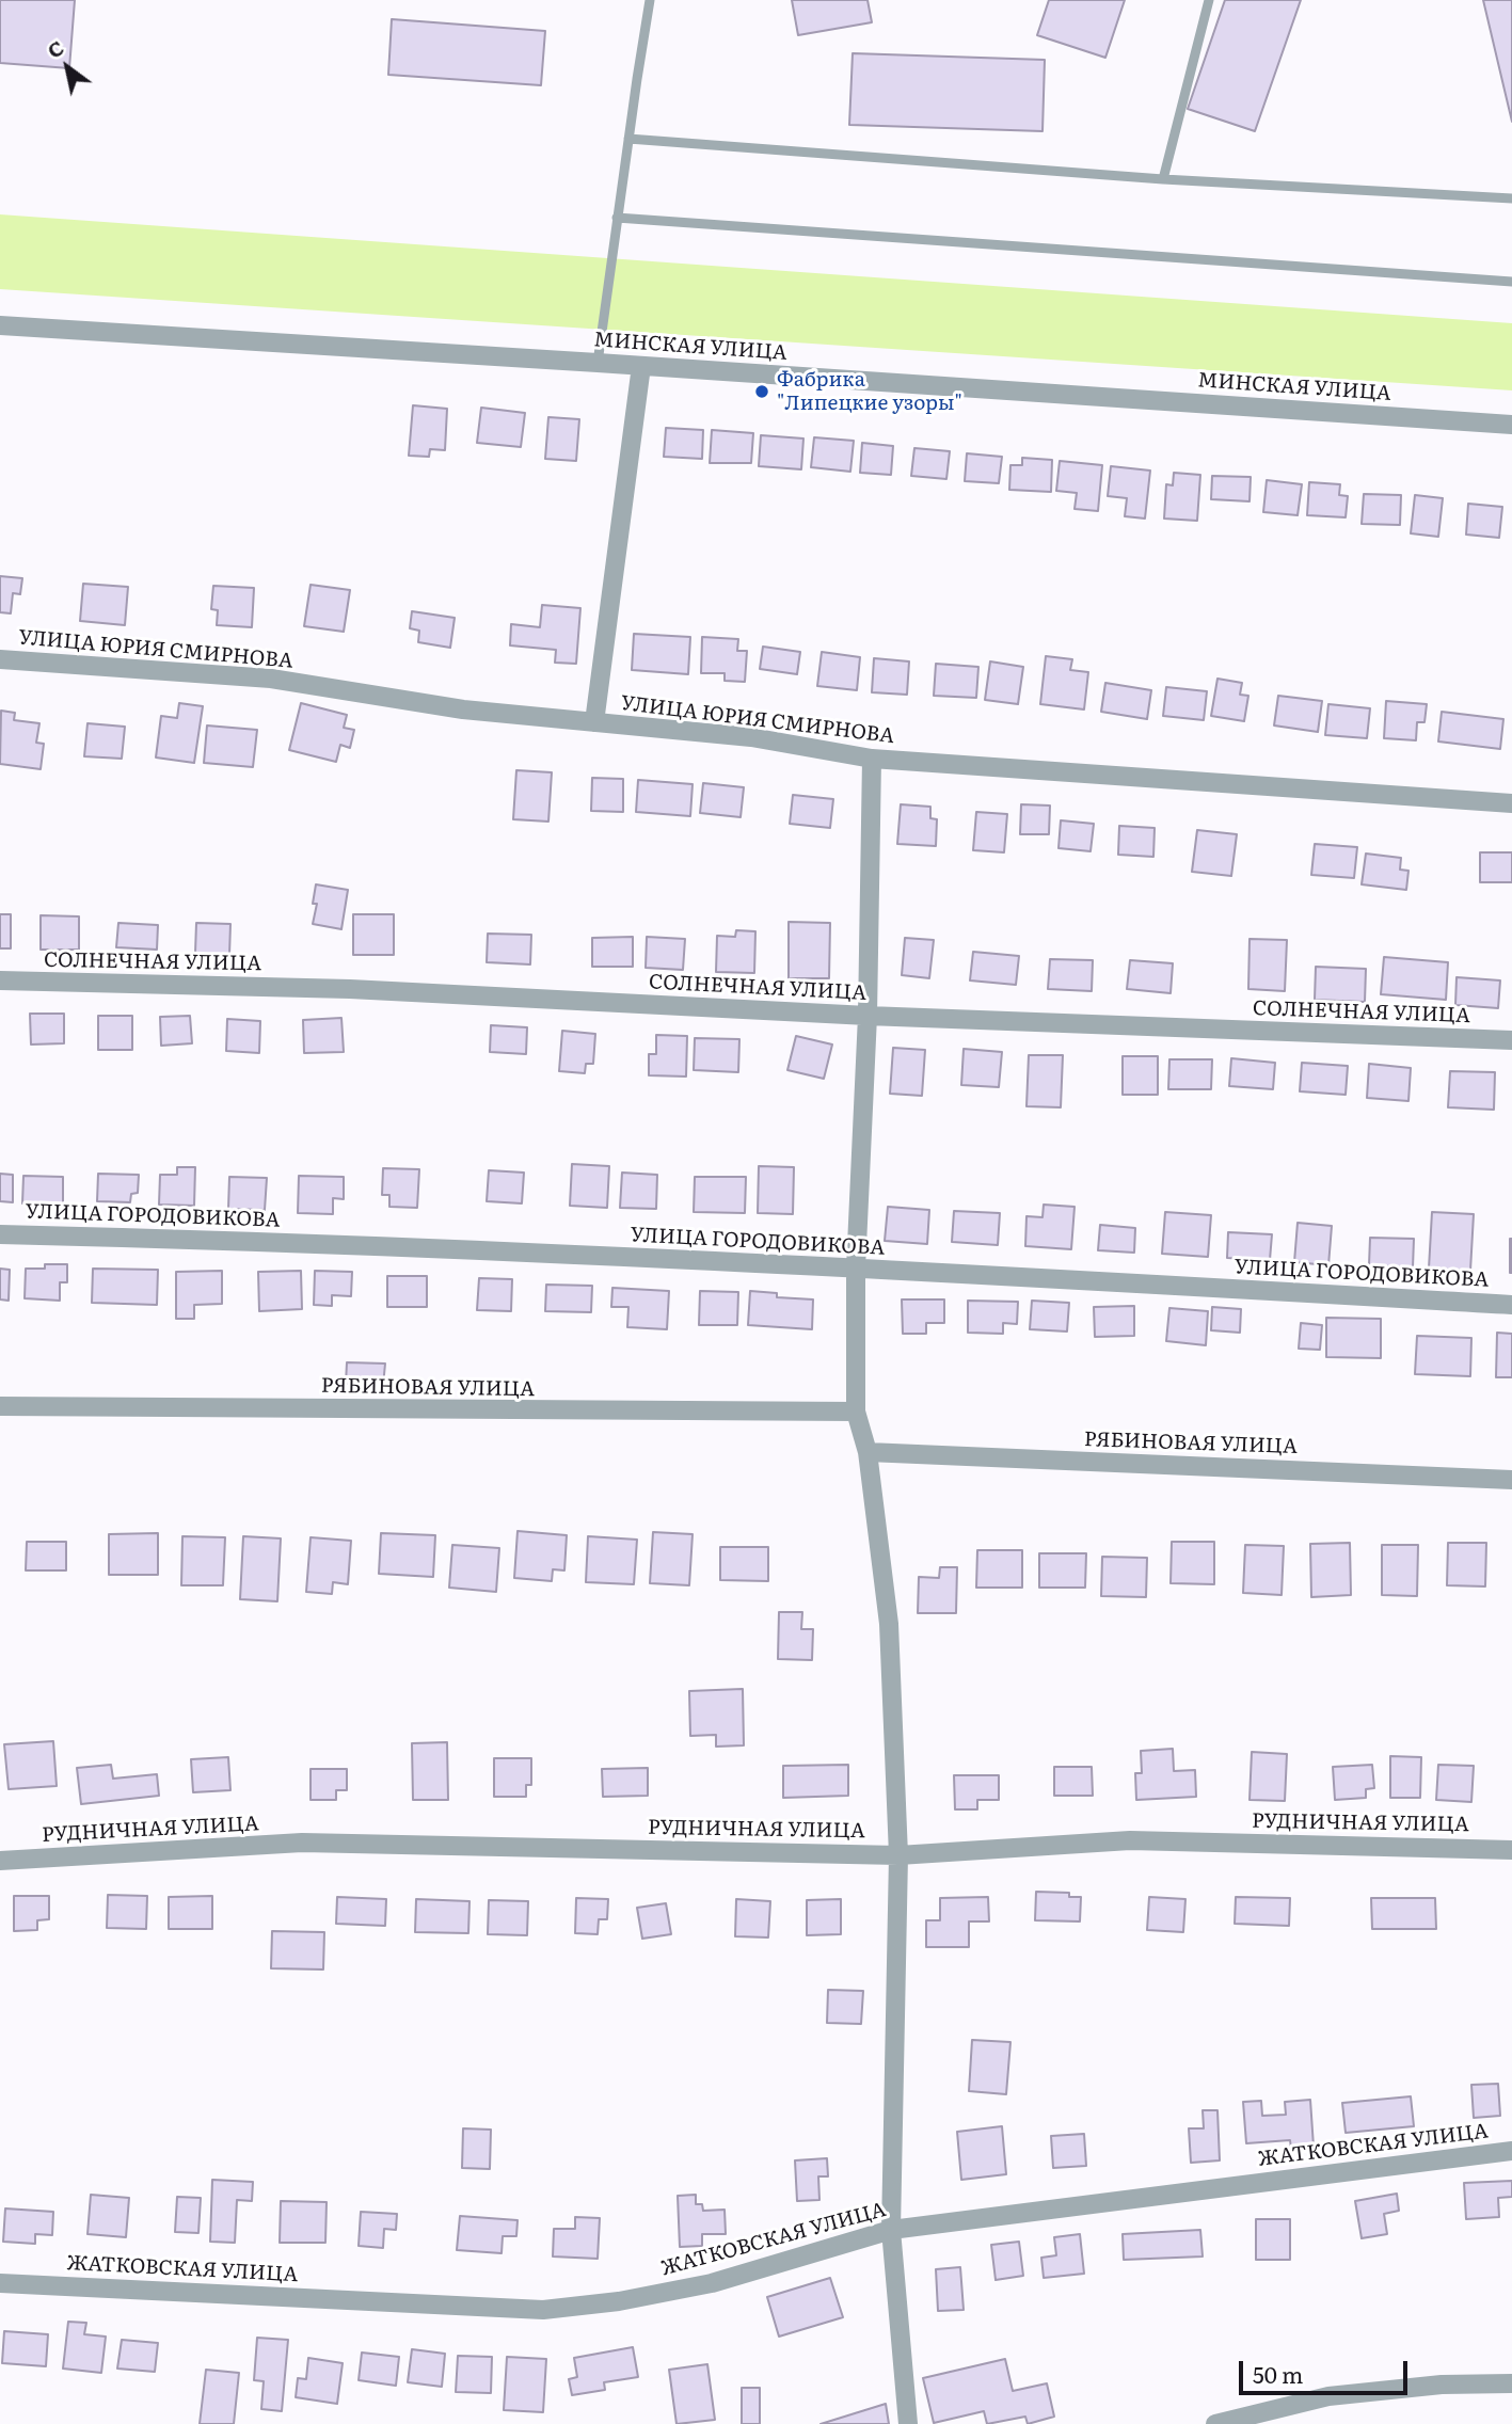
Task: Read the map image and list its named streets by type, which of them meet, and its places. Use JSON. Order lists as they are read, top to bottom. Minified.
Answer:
{"streets":{"street":["МИНСКАЯ УЛИЦА","УЛИЦА ЮРИЯ СМИРНОВА","СОЛНЕЧНАЯ УЛИЦА","УЛИЦА ГОРОДОВИКОВА","РЯБИНОВАЯ УЛИЦА","РУДНИЧНАЯ УЛИЦА","ЖАТКОВСКАЯ УЛИЦА"]},"places":["Фабрика \"Липецкие узоры\""],"scale_bar":"50 m","north":"top left"}
